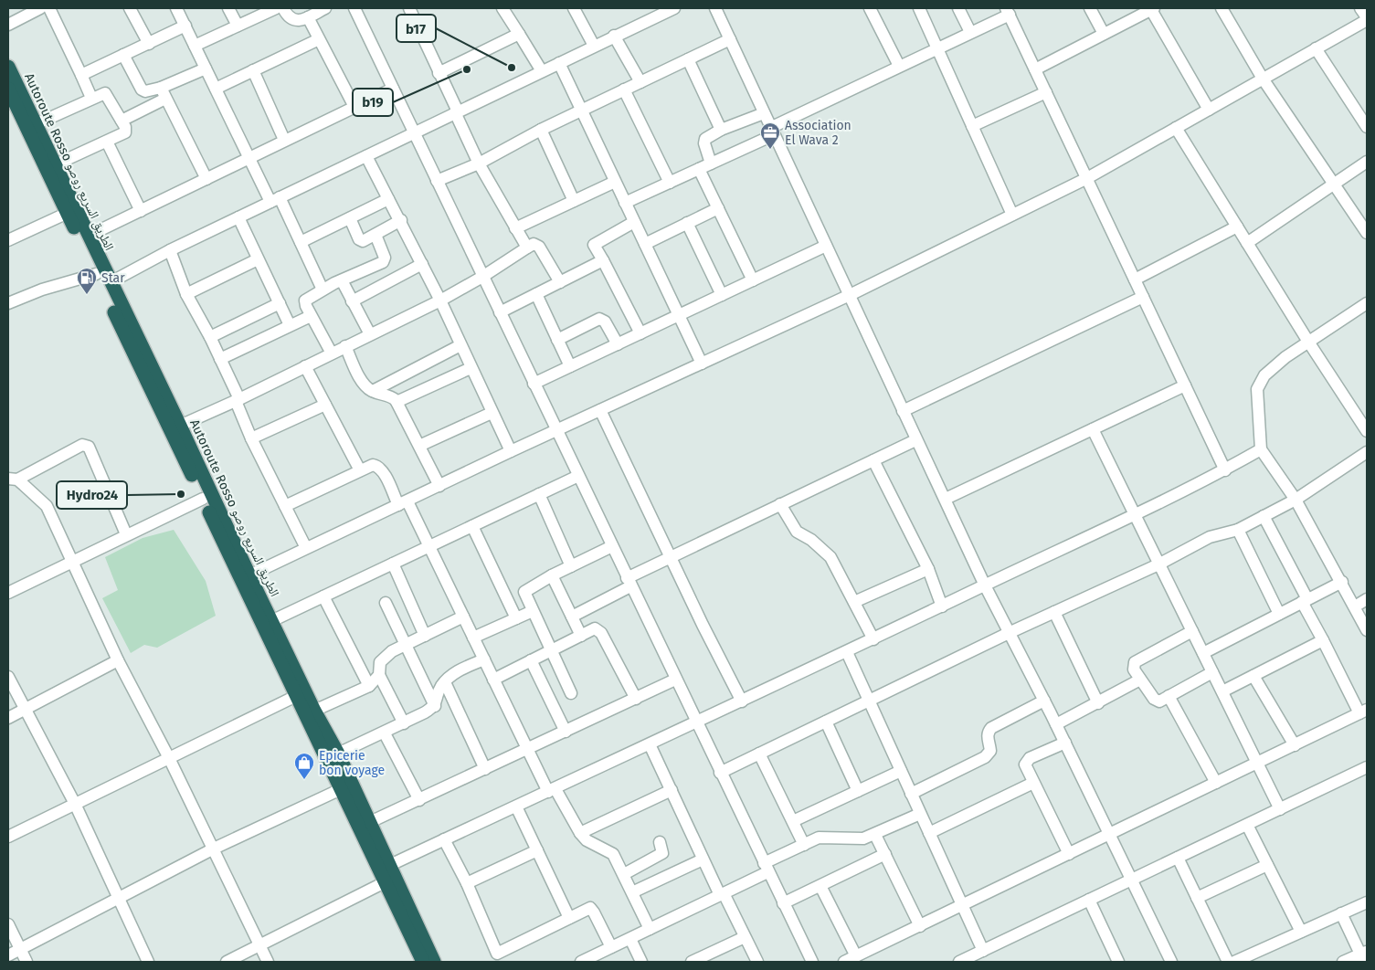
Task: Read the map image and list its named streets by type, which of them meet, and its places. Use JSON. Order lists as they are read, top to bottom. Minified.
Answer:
{"streets":{"highway":["Autoroute Rosso الطريق السريع روصو"]},"places":{"other":["b17","b19","Hydro24"],"office":["Association El Wava 2"],"fuel station":["Star"],"shop":["Epicerie bon voyage"]}}
